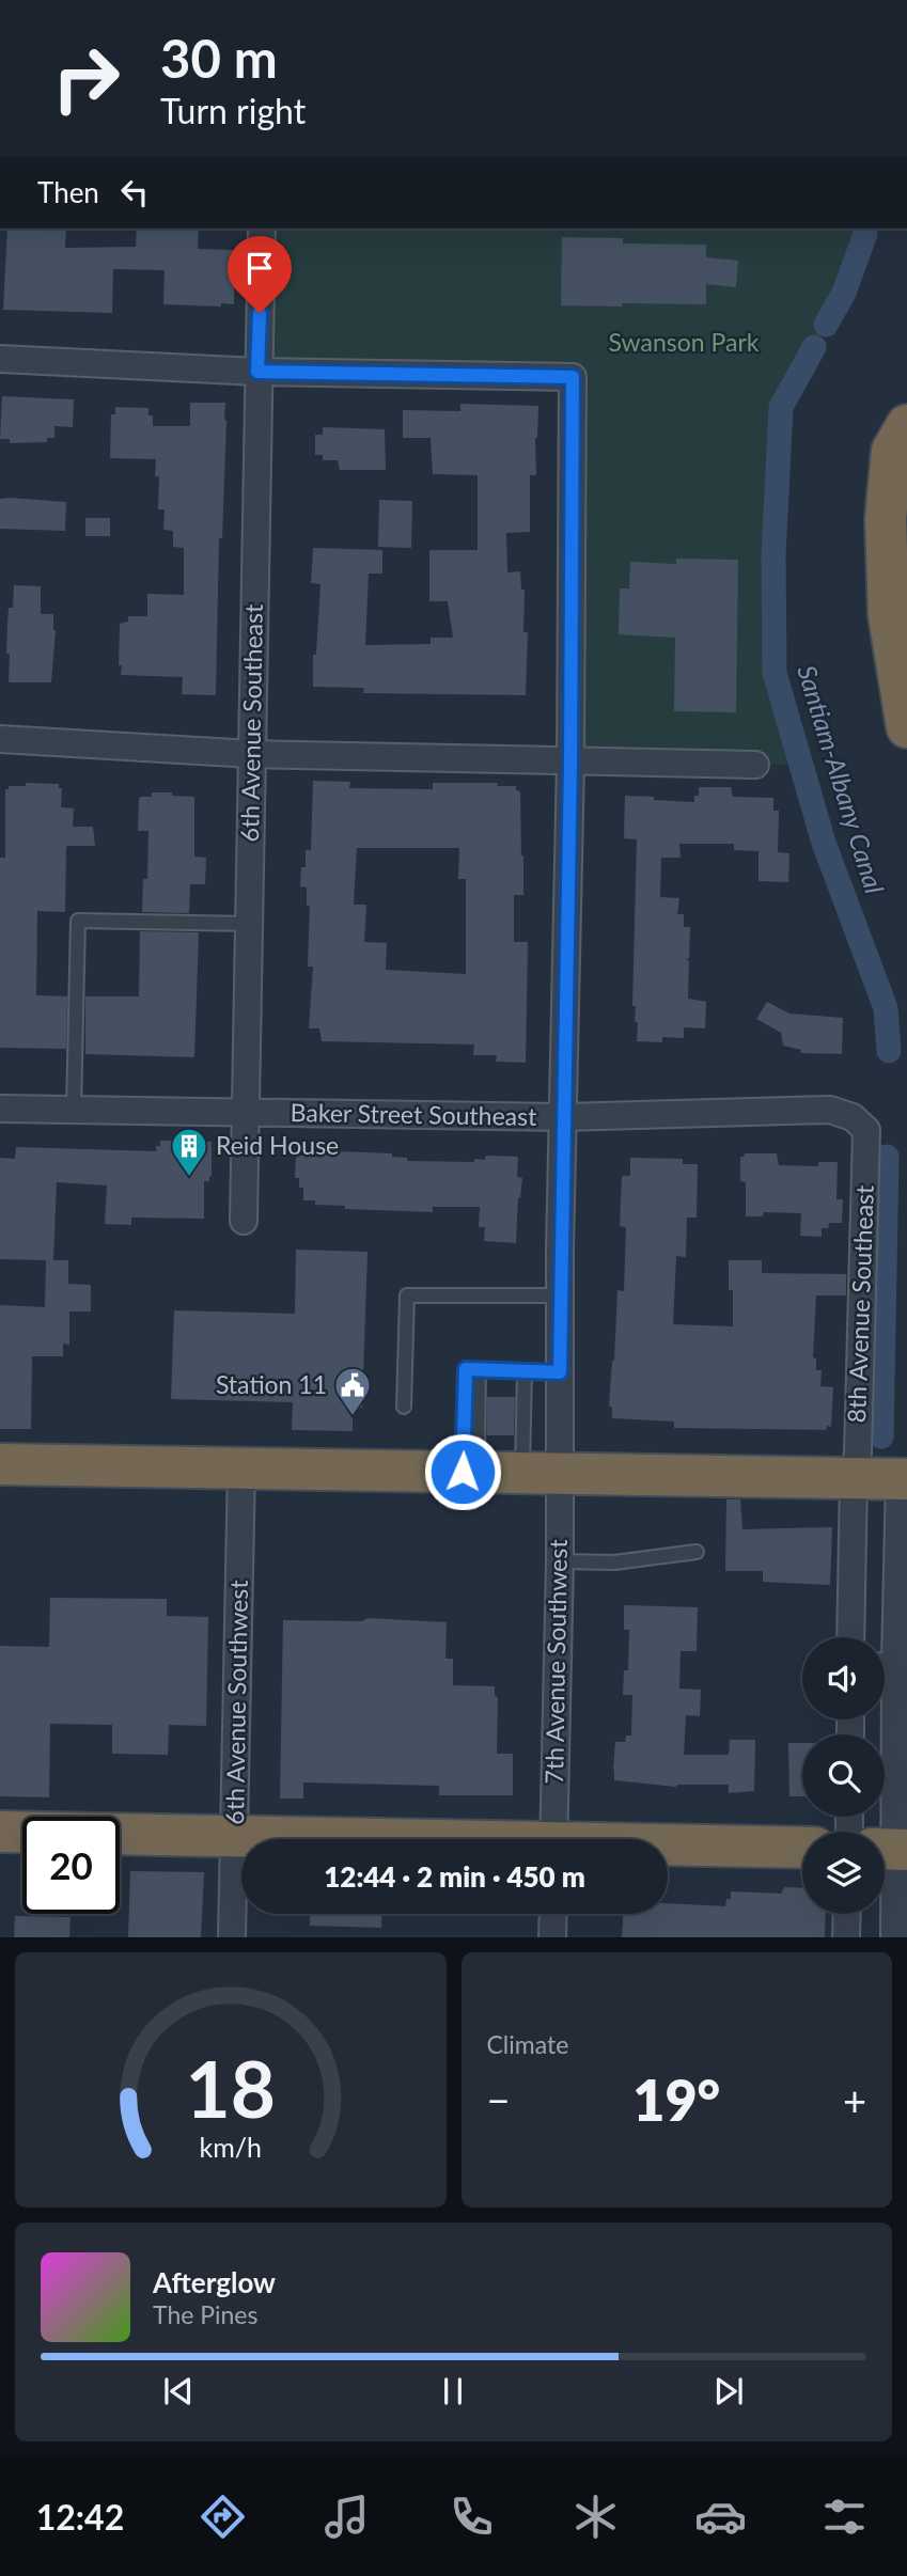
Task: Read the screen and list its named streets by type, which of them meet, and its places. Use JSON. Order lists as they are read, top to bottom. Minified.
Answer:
{"streets":{"street":["6th Avenue Southeast","Baker Street Southeast","8th Avenue Southeast","7th Avenue Southwest","6th Avenue Southwest"]},"crossings":[["6th Avenue Southeast","Baker Street Southeast"],["6th Avenue Southeast","7th Avenue Southwest"],["Baker Street Southeast","8th Avenue Southeast"],["Baker Street Southeast","7th Avenue Southwest"]],"water":["Santiam-Albany Canal"],"parks":["Swanson Park"],"places":{"building":["Reid House"],"public building":["Station 11"]},"page":{"turn":["30 m","Turn right"],"then":"Then","limit":"20","trip":"12:44 · 2 min · 450 m","tile":"Climate","heat":["−","19°","+"],"song":["Afterglow","The Pines"],"tabs":"12:42","gauge":["18","km/h"]}}
